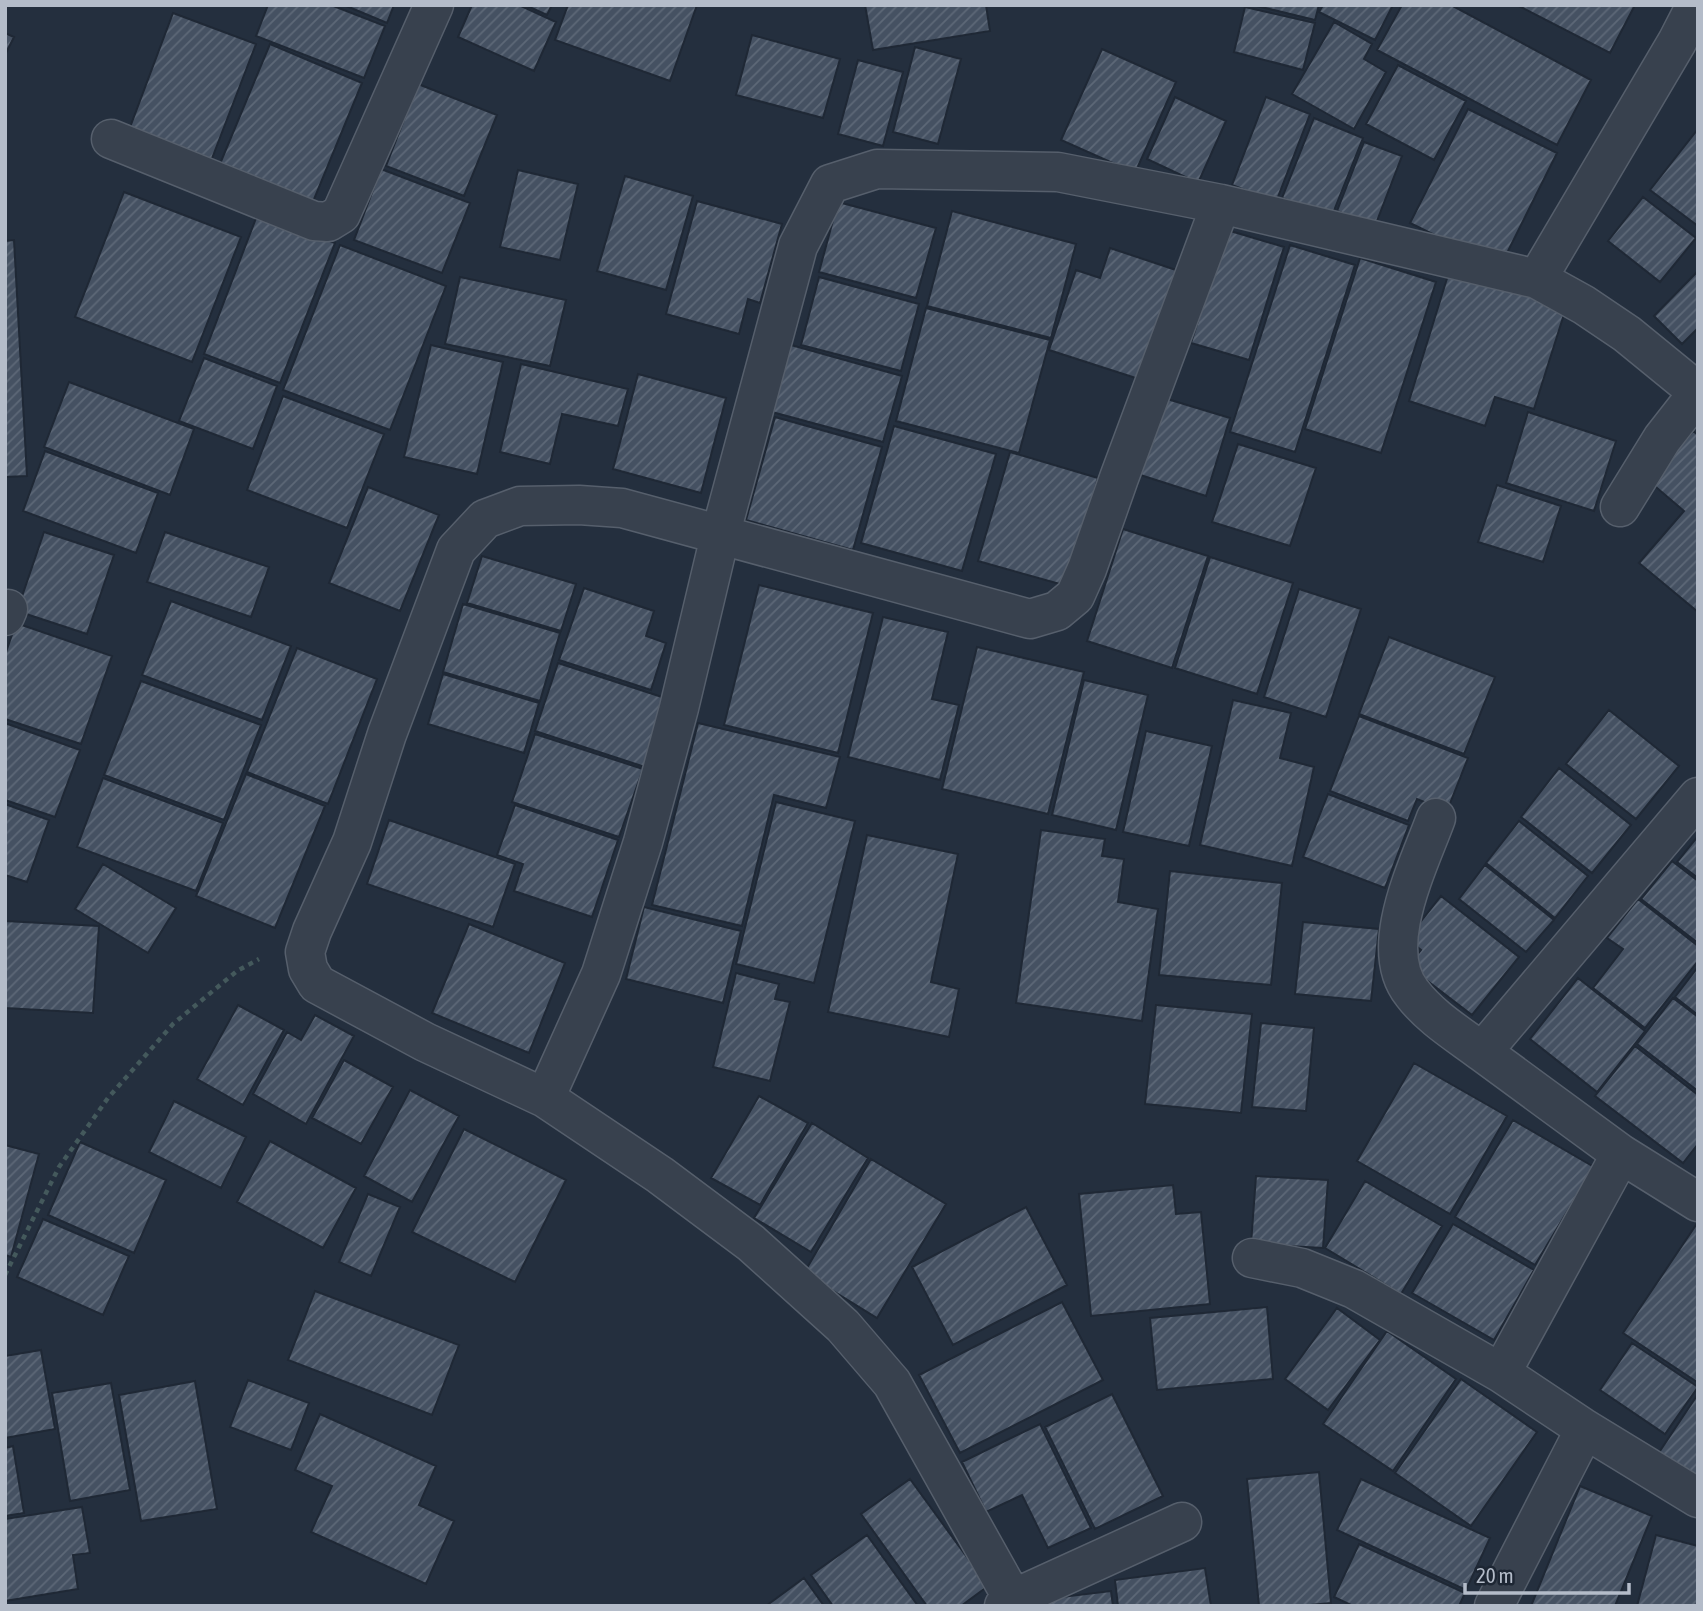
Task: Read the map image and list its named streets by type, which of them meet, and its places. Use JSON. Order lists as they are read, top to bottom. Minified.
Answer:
{"scale_bar":"20 m"}
